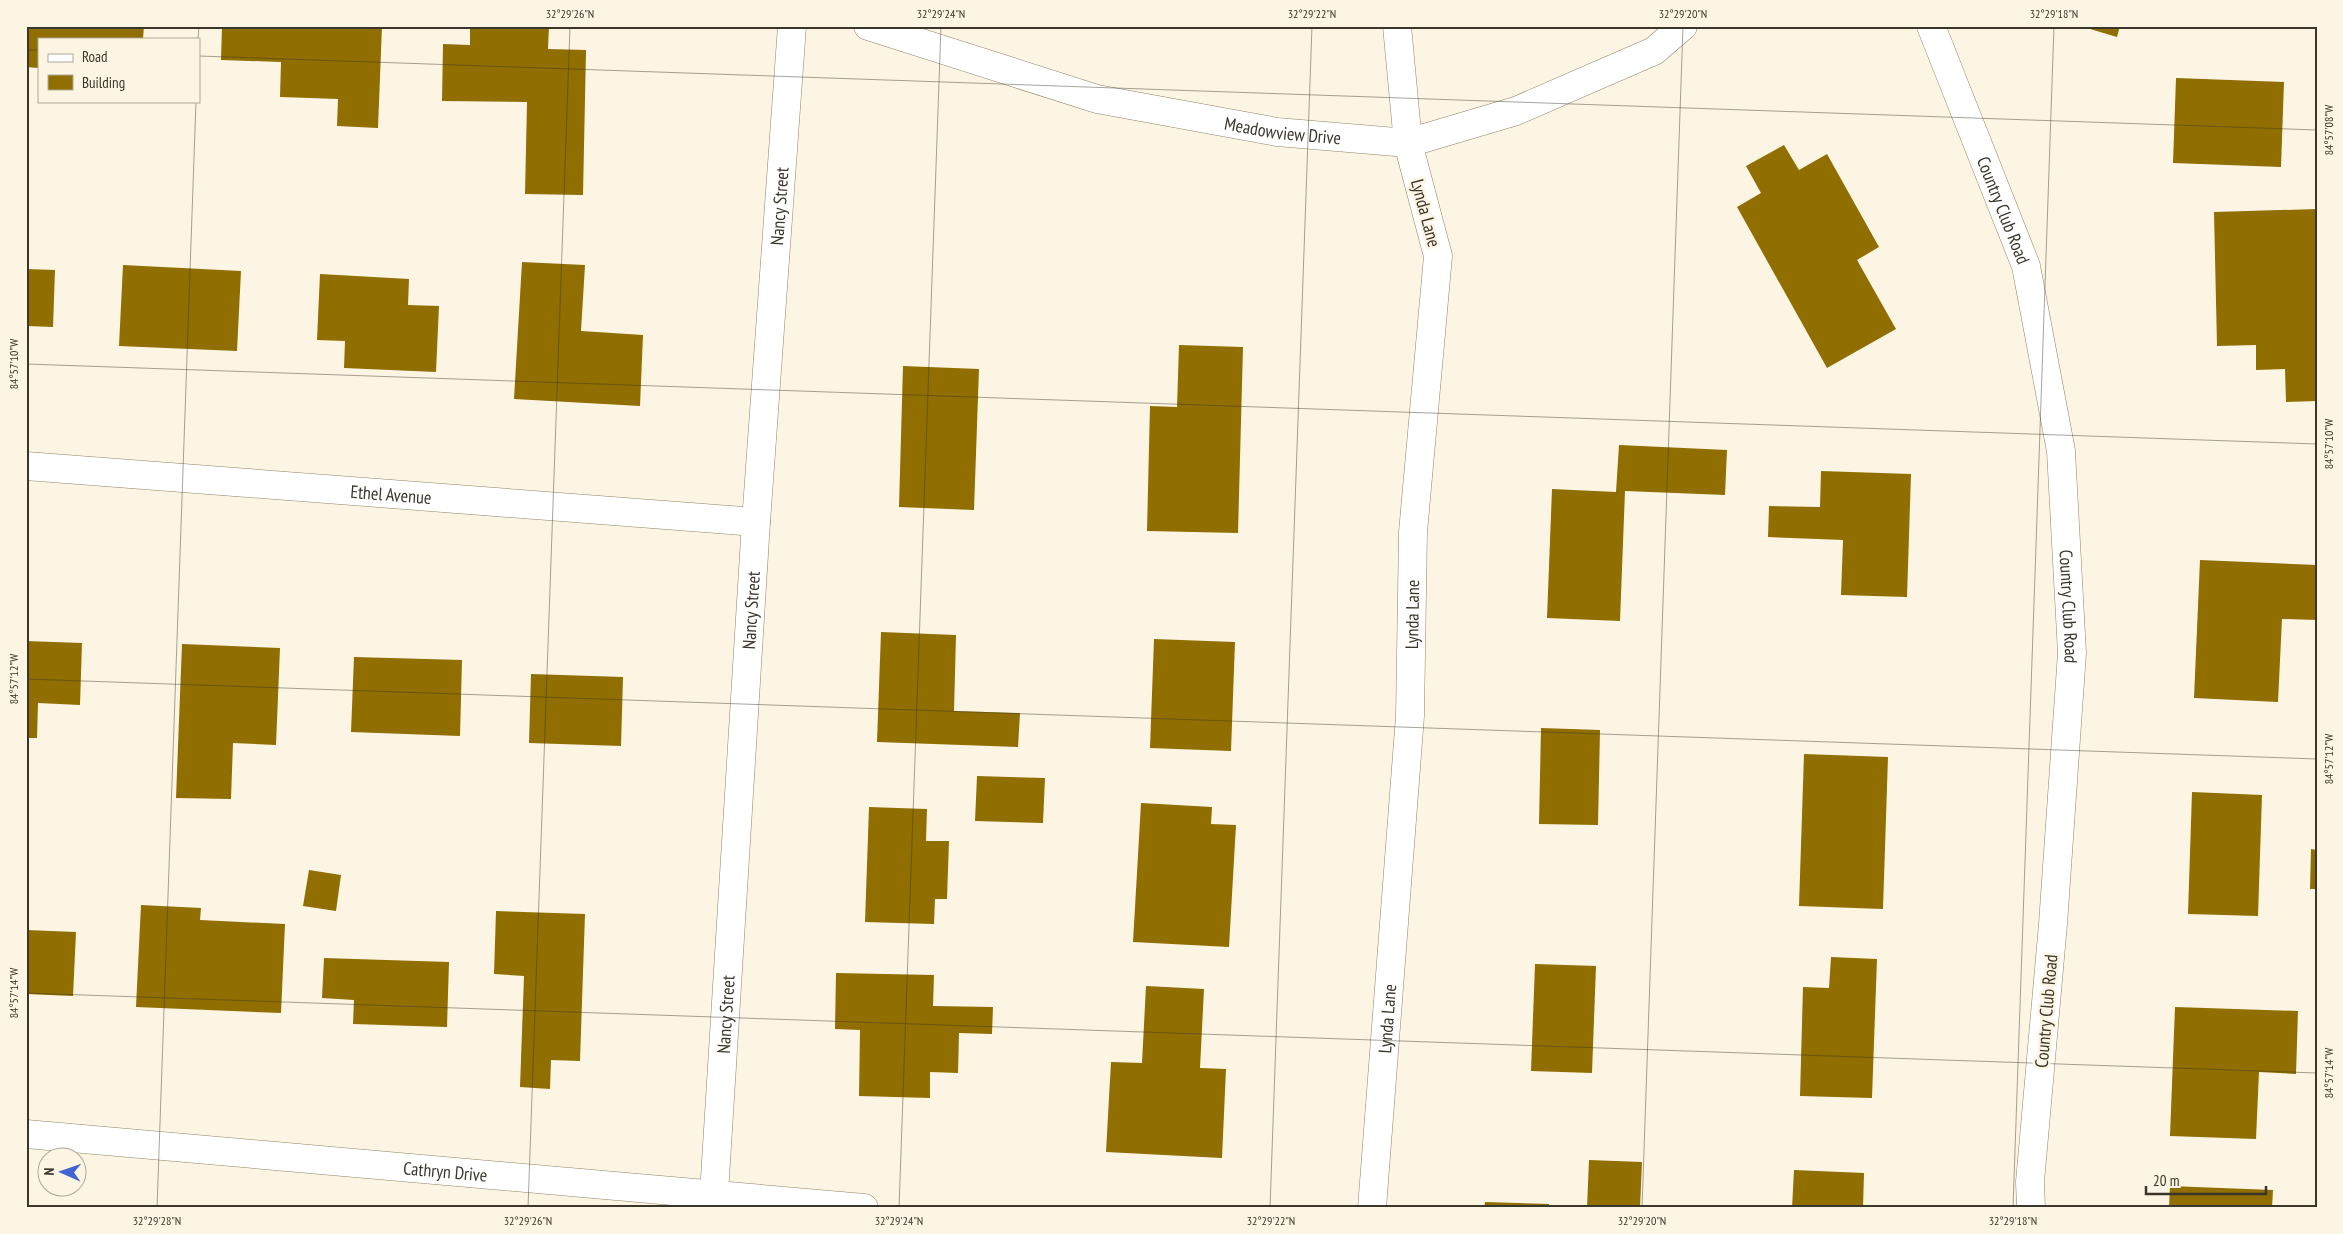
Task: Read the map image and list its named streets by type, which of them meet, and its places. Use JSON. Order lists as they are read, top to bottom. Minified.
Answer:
{"streets":{"street":["Meadowview Drive","Nancy Street","Country Club Road","Lynda Lane","Ethel Avenue","Cathryn Drive"]},"crossings":[["Meadowview Drive","Lynda Lane"],["Nancy Street","Ethel Avenue"],["Nancy Street","Cathryn Drive"]],"legend":["Road","Building"],"scale_bar":"20 m","north":"left","coordinates":["32°29'26\"N","32°29'24\"N","32°29'22\"N","32°29'20\"N","32°29'18\"N","84°57'08\"W","84°57'10\"W","84°57'12\"W","84°57'14\"W","32°29'28\"N"]}
